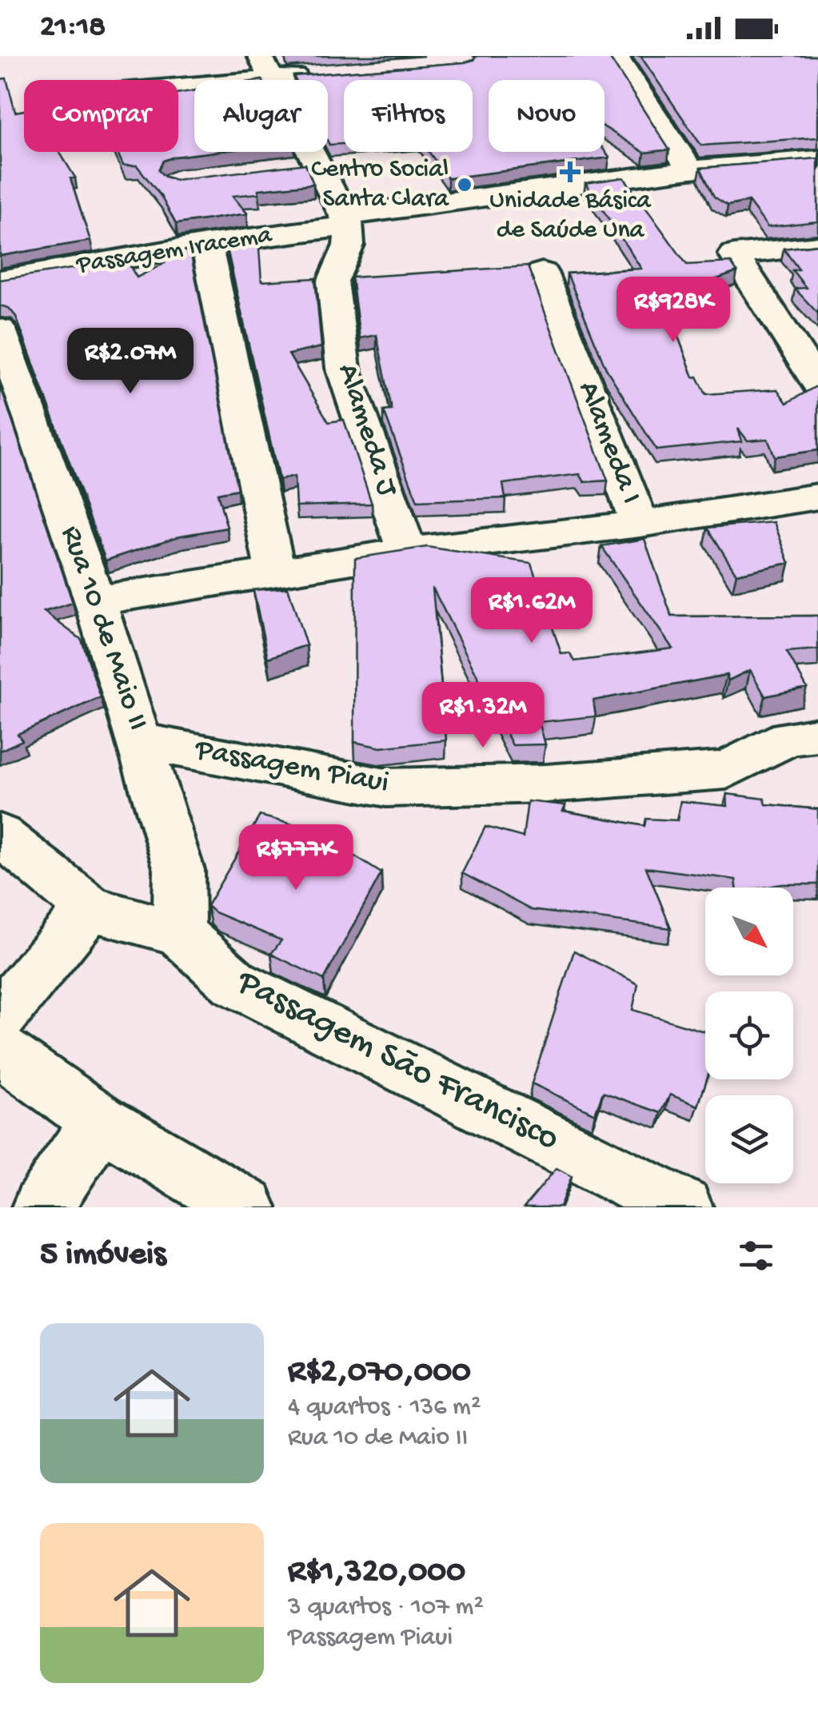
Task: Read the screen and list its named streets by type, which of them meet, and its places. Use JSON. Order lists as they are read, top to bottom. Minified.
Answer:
{"streets":{"street":["Passagem Iracema","Alameda J","Alameda I","Rua 10 de Maio II","Passagem Piaui","Passagem São Francisco"]},"crossings":[["Passagem Iracema","Alameda J"],["Rua 10 de Maio II","Passagem Piaui"],["Rua 10 de Maio II","Passagem São Francisco"]],"places":{"health":["Unidade Básica de Saúde Una"],"other":["Centro Social Santa Clara"]},"north":"bottom right","page":{"status":"21:18","chip":["Comprar","Alugar","Filtros","Novo"],"price":["R$928K","R$2.07M","R$1.62M","R$1.32M","R$777K"],"heading":"5 imóveis","list":[{"name":"R$2,070,000","note":"4 quartos · 136 m² · Rua 10 de Maio II"},{"name":"R$1,320,000","note":"3 quartos · 107 m² · Passagem Piaui"}]}}
